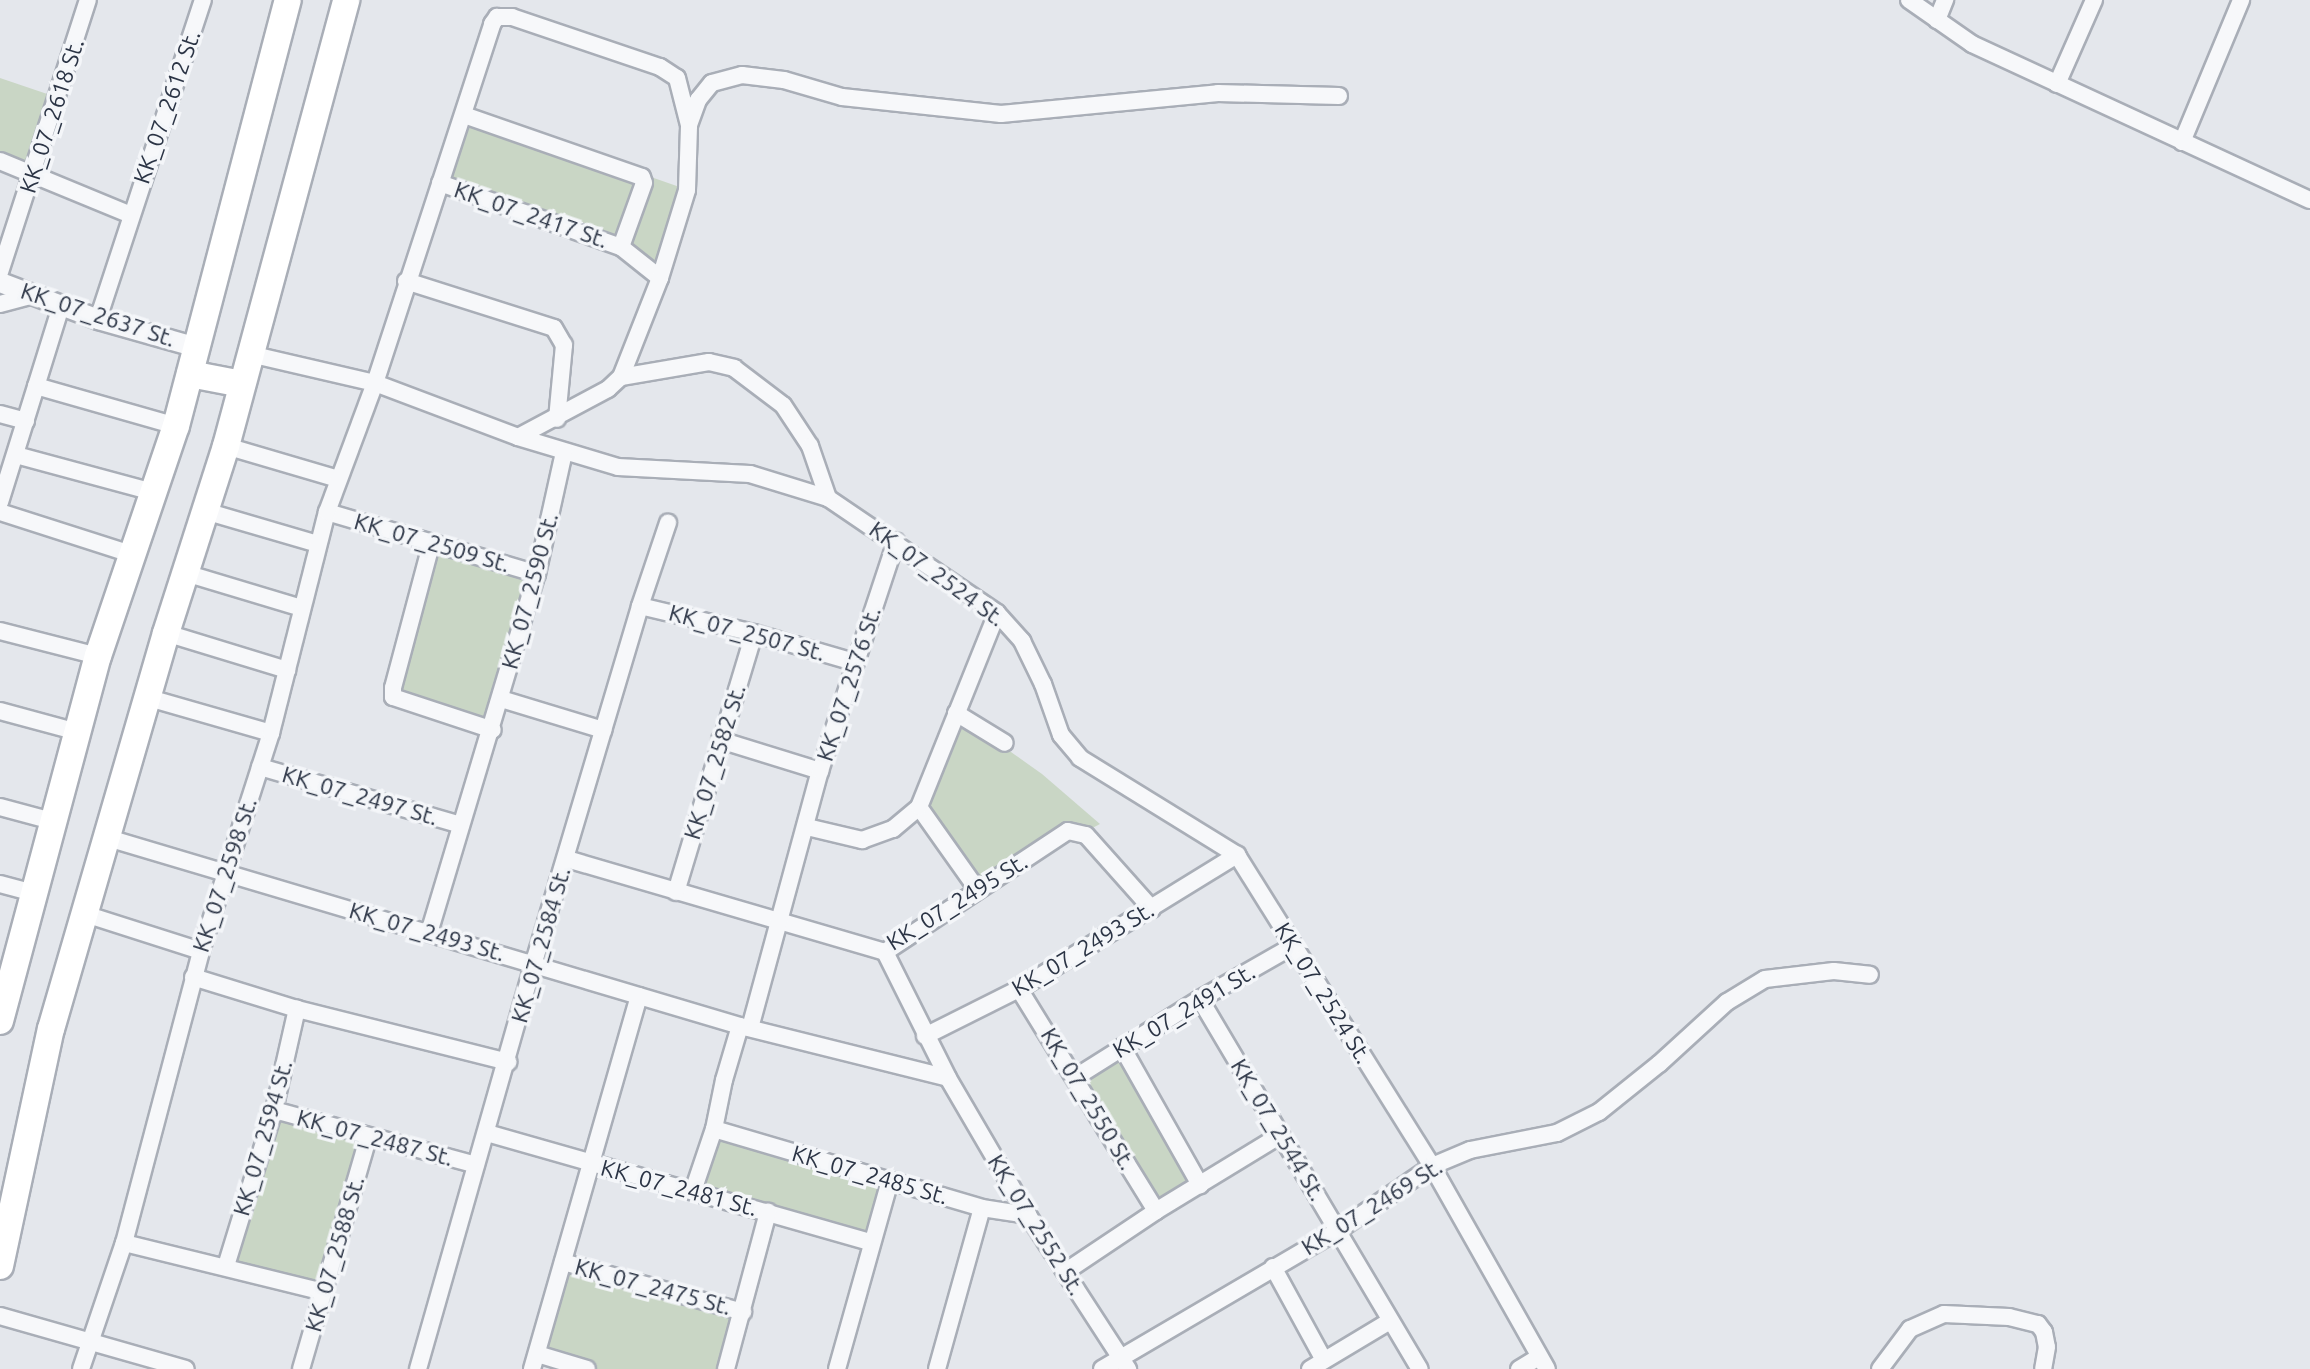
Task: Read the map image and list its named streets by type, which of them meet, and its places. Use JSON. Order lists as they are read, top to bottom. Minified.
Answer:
{"streets":{"street":["KK_07_2612 St.","KK_07_2618 St.","KK_07_2417 St.","KK_07_2637 St.","KK_07_2509 St.","KK_07_2524 St.","KK_07_2590 St.","KK_07_2507 St.","KK_07_2576 St.","KK_07_2582 St.","KK_07_2497 St.","KK_07_2598 St.","KK_07_2495 St.","KK_07_2493 St.","KK_07_2584 St.","KK_07_2491 St.","KK_07_2550 St.","KK_07_2544 St.","KK_07_2594 St.","KK_07_2487 St.","KK_07_2485 St.","KK_07_2481 St.","KK_07_2469 St.","KK_07_2552 St.","KK_07_2588 St.","KK_07_2475 St."]},"crossings":[["KK_07_2612 St.","KK_07_2637 St."],["KK_07_2417 St.","KK_07_2598 St."],["KK_07_2509 St.","KK_07_2590 St."],["KK_07_2509 St.","KK_07_2598 St."],["KK_07_2524 St.","KK_07_2590 St."],["KK_07_2524 St.","KK_07_2576 St."],["KK_07_2524 St.","KK_07_2598 St."],["KK_07_2524 St.","KK_07_2493 St."],["KK_07_2524 St.","KK_07_2491 St."],["KK_07_2524 St.","KK_07_2469 St."],["KK_07_2590 St.","KK_07_2497 St."],["KK_07_2590 St.","KK_07_2493 St."],["KK_07_2507 St.","KK_07_2576 St."],["KK_07_2507 St.","KK_07_2582 St."],["KK_07_2507 St.","KK_07_2584 St."],["KK_07_2576 St.","KK_07_2495 St."],["KK_07_2576 St.","KK_07_2493 St."],["KK_07_2576 St.","KK_07_2485 St."],["KK_07_2576 St.","KK_07_2481 St."],["KK_07_2582 St.","KK_07_2495 St."],["KK_07_2497 St.","KK_07_2598 St."],["KK_07_2598 St.","KK_07_2493 St."],["KK_07_2495 St.","KK_07_2493 St."],["KK_07_2495 St.","KK_07_2584 St."],["KK_07_2495 St.","KK_07_2552 St."],["KK_07_2493 St.","KK_07_2584 St."],["KK_07_2493 St.","KK_07_2550 St."],["KK_07_2493 St.","KK_07_2552 St."],["KK_07_2584 St.","KK_07_2487 St."],["KK_07_2584 St.","KK_07_2481 St."],["KK_07_2491 St.","KK_07_2550 St."],["KK_07_2491 St.","KK_07_2544 St."],["KK_07_2544 St.","KK_07_2469 St."],["KK_07_2594 St.","KK_07_2487 St."],["KK_07_2487 St.","KK_07_2588 St."],["KK_07_2485 St.","KK_07_2552 St."],["KK_07_2469 St.","KK_07_2552 St."]]}
